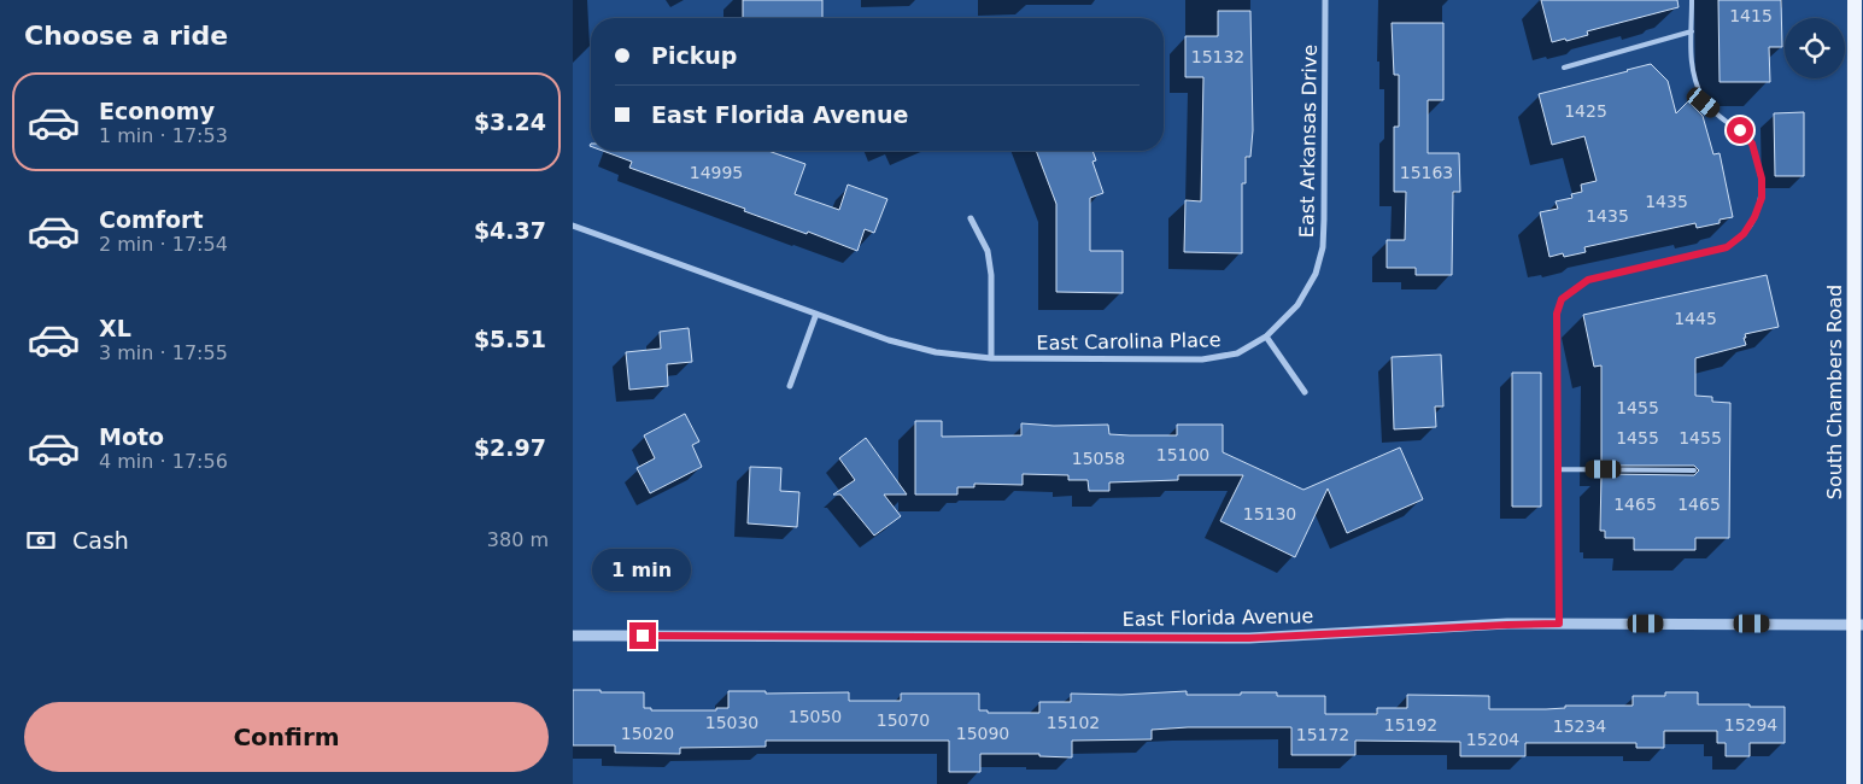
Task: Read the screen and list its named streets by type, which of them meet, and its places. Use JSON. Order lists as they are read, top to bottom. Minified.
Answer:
{"streets":{"main road":["South Chambers Road"],"street":["East Arkansas Drive","East Carolina Place","East Florida Avenue"]},"crossings":[["East Arkansas Drive","East Carolina Place"],["South Chambers Road","East Florida Avenue"]],"house_numbers":["1415","15132","1425","14995","15163","1435","1435","1445","1455","1455","1455","15100","15058","1465","1465","15130","15050","15070","15030","15102","15192","15294","15234","15020","15090","15172","15204"],"page":{"heading":"Choose a ride","banner":["Pickup","East Florida Avenue"],"list":[{"name":"Economy","note":"1 min · 17:53","value":"$3.24"},{"name":"Comfort","note":"2 min · 17:54","value":"$4.37"},{"name":"XL","note":"3 min · 17:55","value":"$5.51"},{"name":"Moto","note":"4 min · 17:56","value":"$2.97"}],"pay":["Cash","380 m"],"bubble":"1 min","buttons":"Confirm"}}
